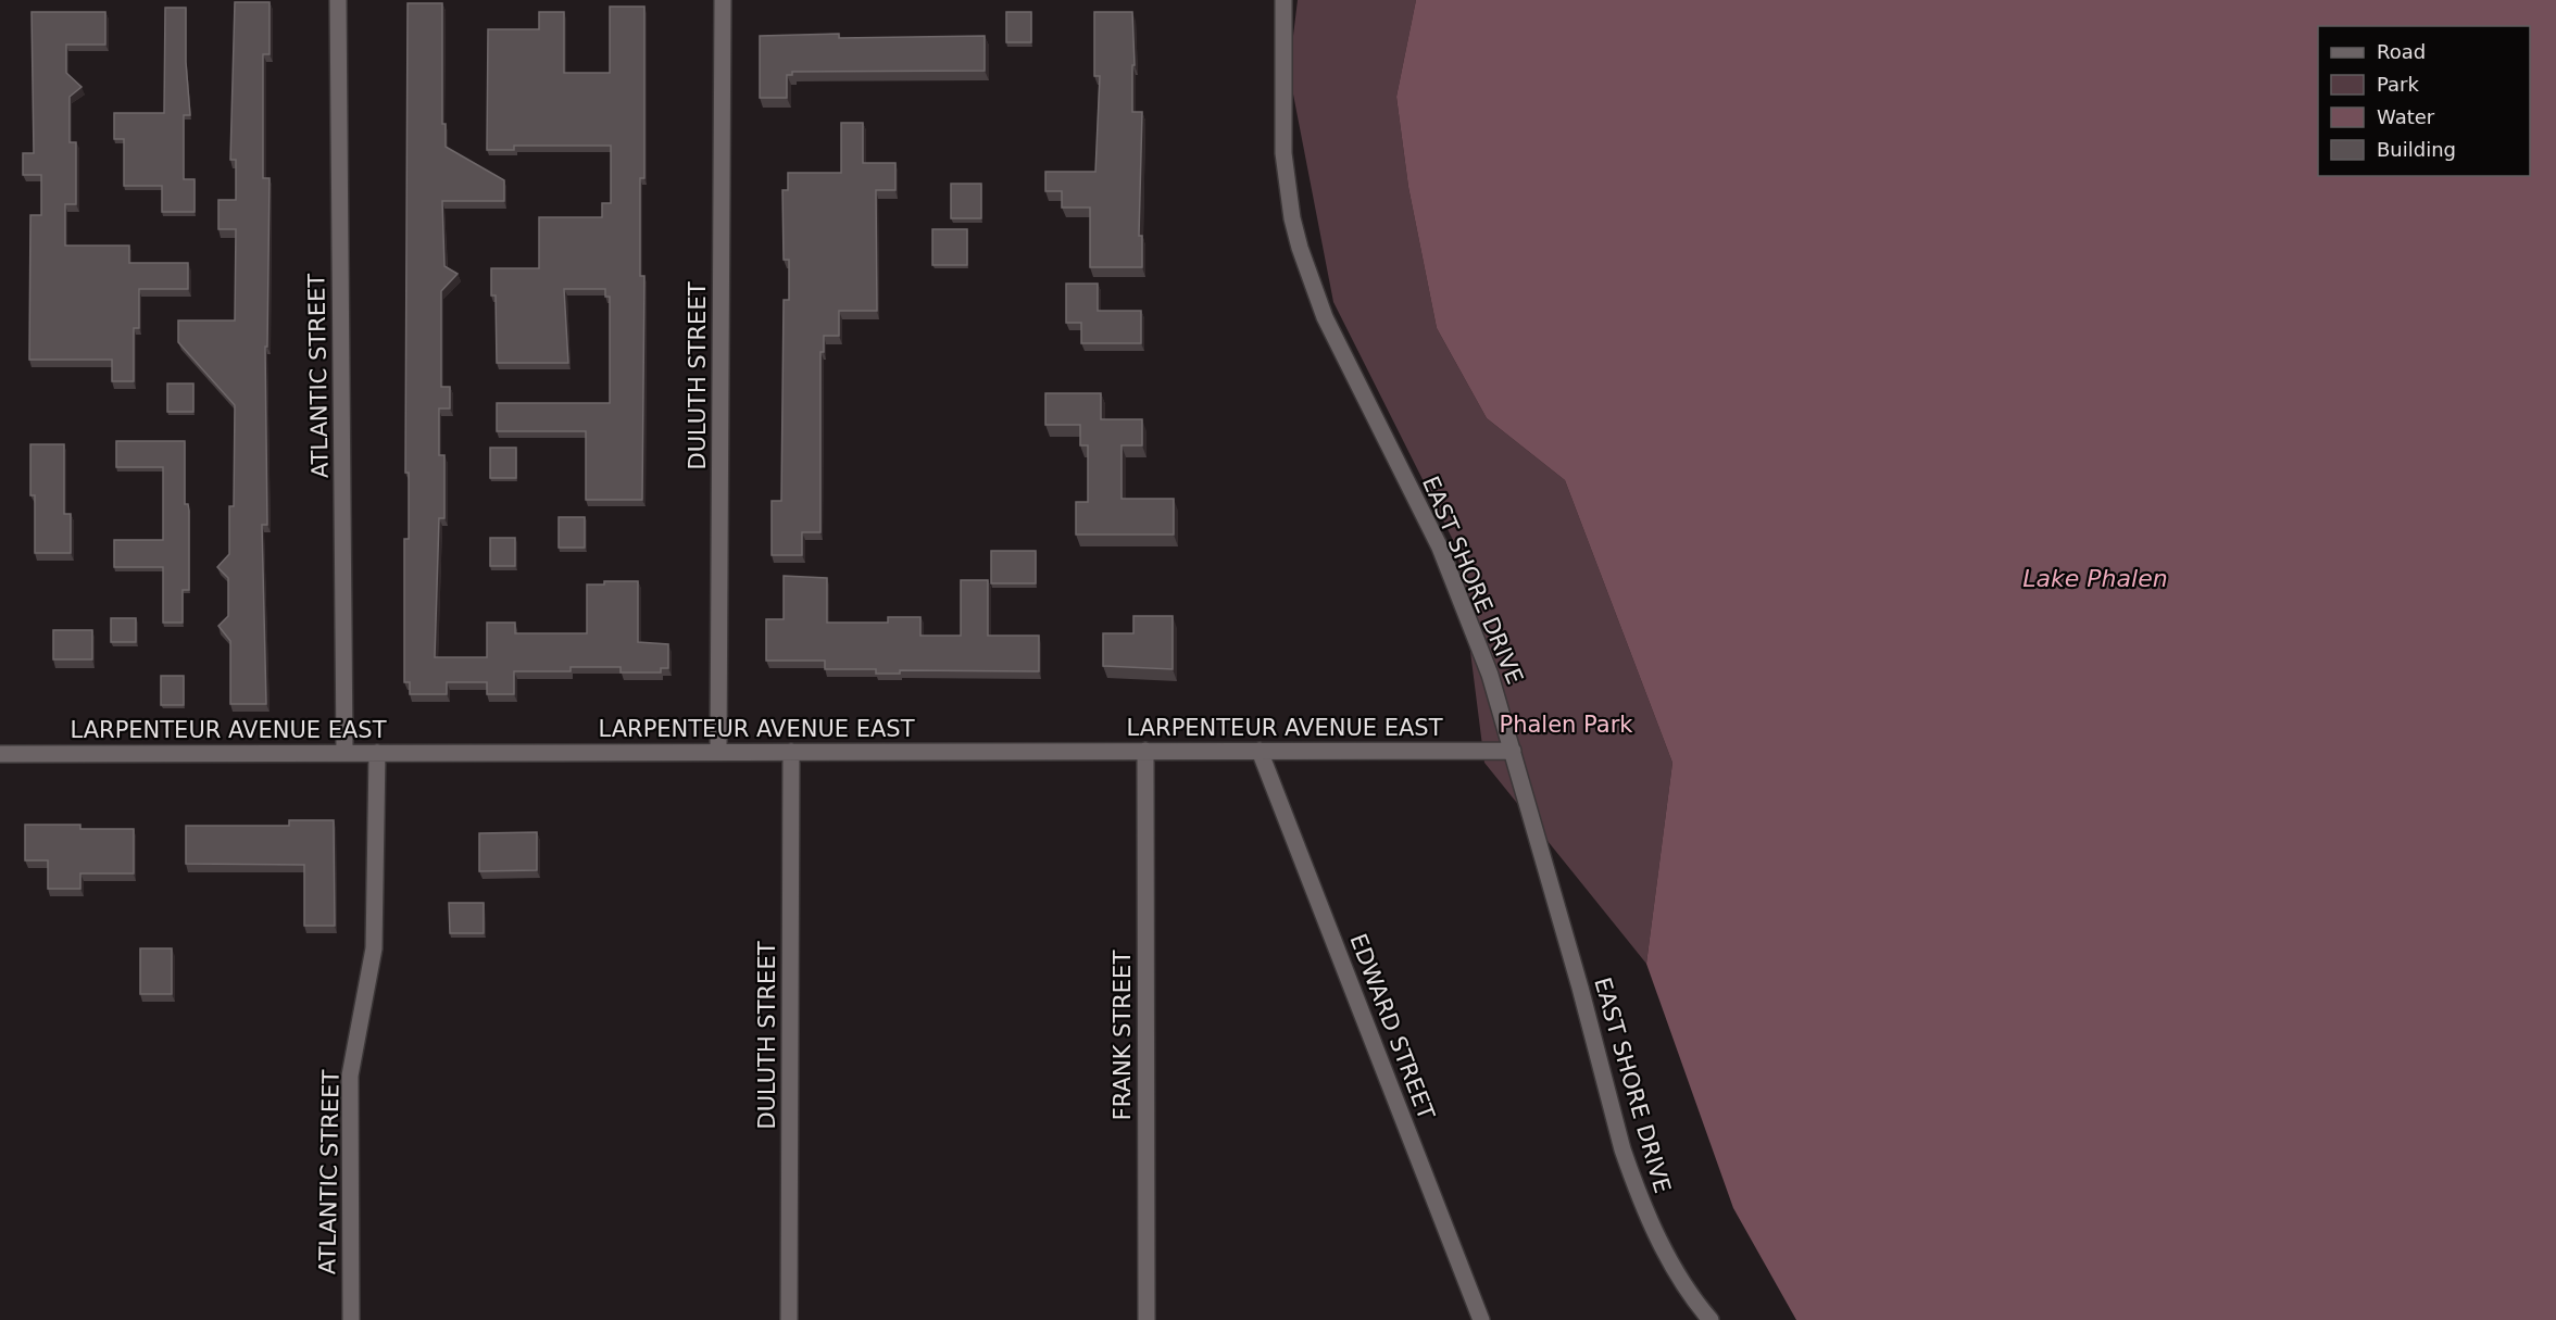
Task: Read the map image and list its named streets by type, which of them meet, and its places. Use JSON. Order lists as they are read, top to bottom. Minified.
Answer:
{"streets":{"street":["ATLANTIC STREET","DULUTH STREET","EAST SHORE DRIVE","LARPENTEUR AVENUE EAST","EDWARD STREET","FRANK STREET"]},"crossings":[["ATLANTIC STREET","LARPENTEUR AVENUE EAST"],["DULUTH STREET","LARPENTEUR AVENUE EAST"],["EAST SHORE DRIVE","LARPENTEUR AVENUE EAST"],["LARPENTEUR AVENUE EAST","EDWARD STREET"],["LARPENTEUR AVENUE EAST","FRANK STREET"]],"water":["Lake Phalen"],"parks":["Phalen Park"],"legend":["Road","Park","Water","Building"]}
